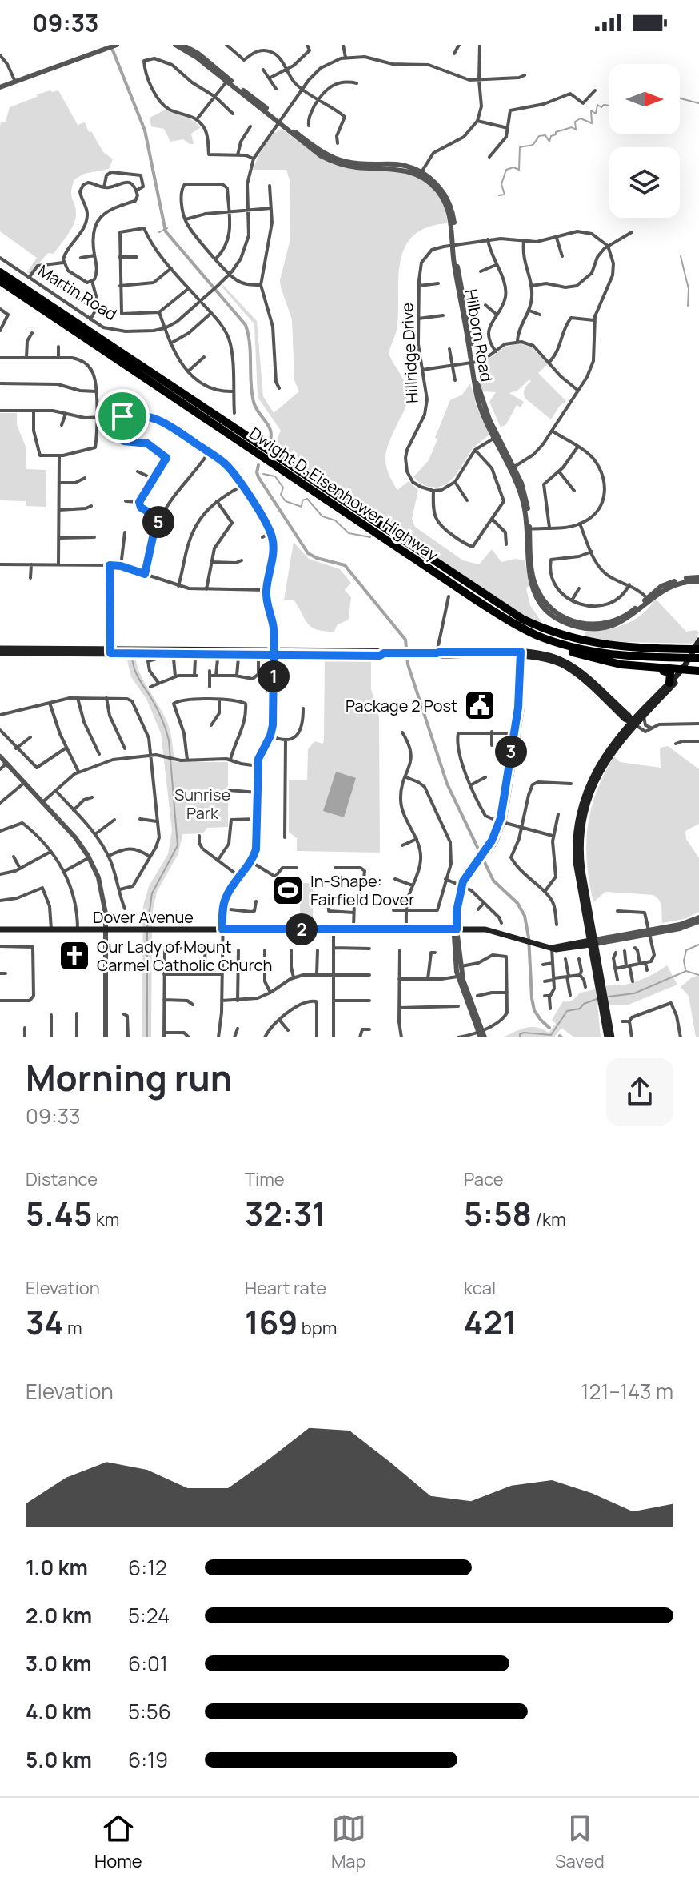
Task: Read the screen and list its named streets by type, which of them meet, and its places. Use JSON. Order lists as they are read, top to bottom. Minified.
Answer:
{"streets":{"highway":["Dwight D. Eisenhower Highway"],"main road":["Dover Avenue"],"street":["Martin Road","Hilborn Road","Hillridge Drive"]},"crossings":[["Hilborn Road","Hillridge Drive"]],"parks":["Sunrise Park"],"places":{"public building":["Package 2 Post"],"sports":["In-Shape: Fairfield Dover"],"church":["Our Lady of Mount Carmel Catholic Church"]},"north":"right","page":{"status":"09:33","pins":["5","1","3","2"],"heading":["Morning run","09:33"],"stats":[["Distance","5.45 km"],["Time","32:31"],["Pace","5:58 /km"],["Elevation","34 m"],["Heart rate","169 bpm"],["kcal","421"]],"chart":["Elevation","121–143 m"],"list":[{"name":"1.0 km","note":"6:12"},{"name":"2.0 km","note":"5:24"},{"name":"3.0 km","note":"6:01"},{"name":"4.0 km","note":"5:56"},{"name":"5.0 km","note":"6:19"}],"tabs":["Home","Map","Saved"]}}
